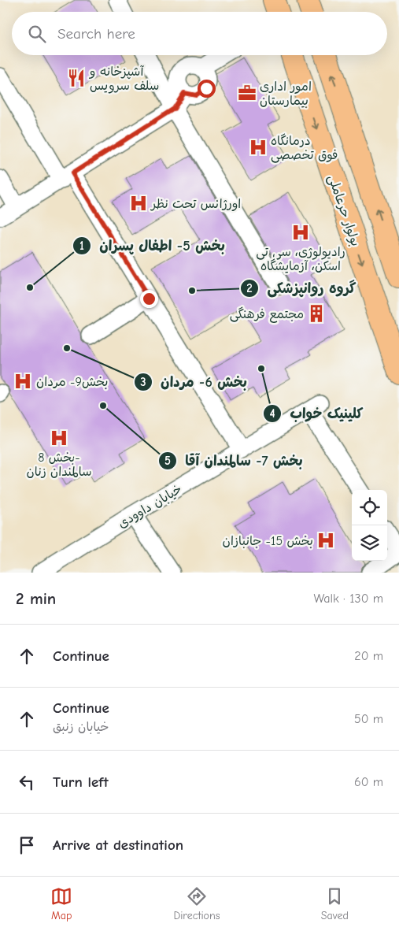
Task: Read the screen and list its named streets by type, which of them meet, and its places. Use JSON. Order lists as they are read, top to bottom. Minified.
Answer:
{"streets":{"main road":["بولوار حرعاملی"],"lane":["خیابان داوودی"]},"places":{"restaurant":["آشپزخانه و سلف سرویس"],"office":["امور اداری بیمارستان"],"hospital":["درمانگاه فوق تخصصی","اورژانس تحت نظر","رادیولوژی، سی تی اسکن، آزمایشگاه","بخش9- مردان","بخش 8- سالمندان زنان","بخش 15- جانبازان"],"other":["بخش 5- اطفال پسران","گروه روانپزشکی","بخش 6- مردان","کلینیک خواب","بخش 7- سالمندان آقا"],"building":["مجتمع فرهنگی"]},"page":{"search":"Search here","heading":["2 min","Walk · 130 m"],"list":[["Continue","20 m"],["Continue","خیابان زنبق","50 m"],["Turn left","60 m"],"Arrive at destination"],"nav":["Map","Directions","Saved"]}}
